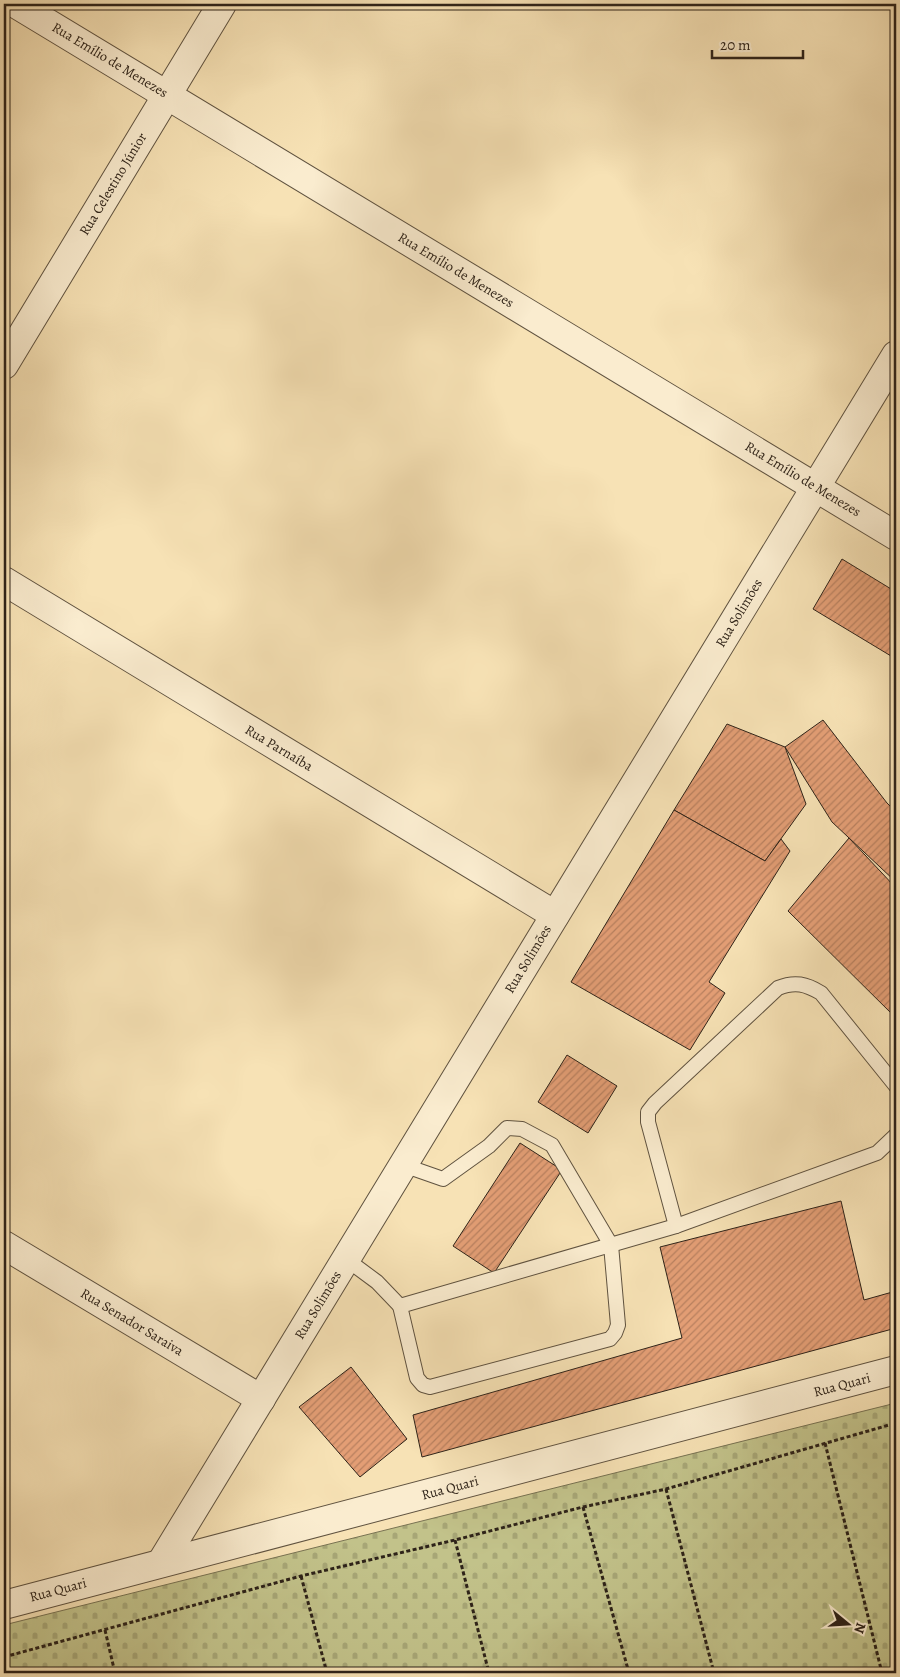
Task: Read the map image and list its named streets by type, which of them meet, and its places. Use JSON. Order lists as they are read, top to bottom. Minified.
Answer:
{"streets":{"street":["Rua Emílio de Menezes","Rua Celestino Júnior","Rua Solimões","Rua Parnaíba","Rua Senador Saraiva","Rua Quari"]},"crossings":[["Rua Emílio de Menezes","Rua Celestino Júnior"],["Rua Emílio de Menezes","Rua Solimões"],["Rua Solimões","Rua Parnaíba"],["Rua Solimões","Rua Senador Saraiva"],["Rua Solimões","Rua Quari"]],"scale_bar":"20 m","north":"right"}
